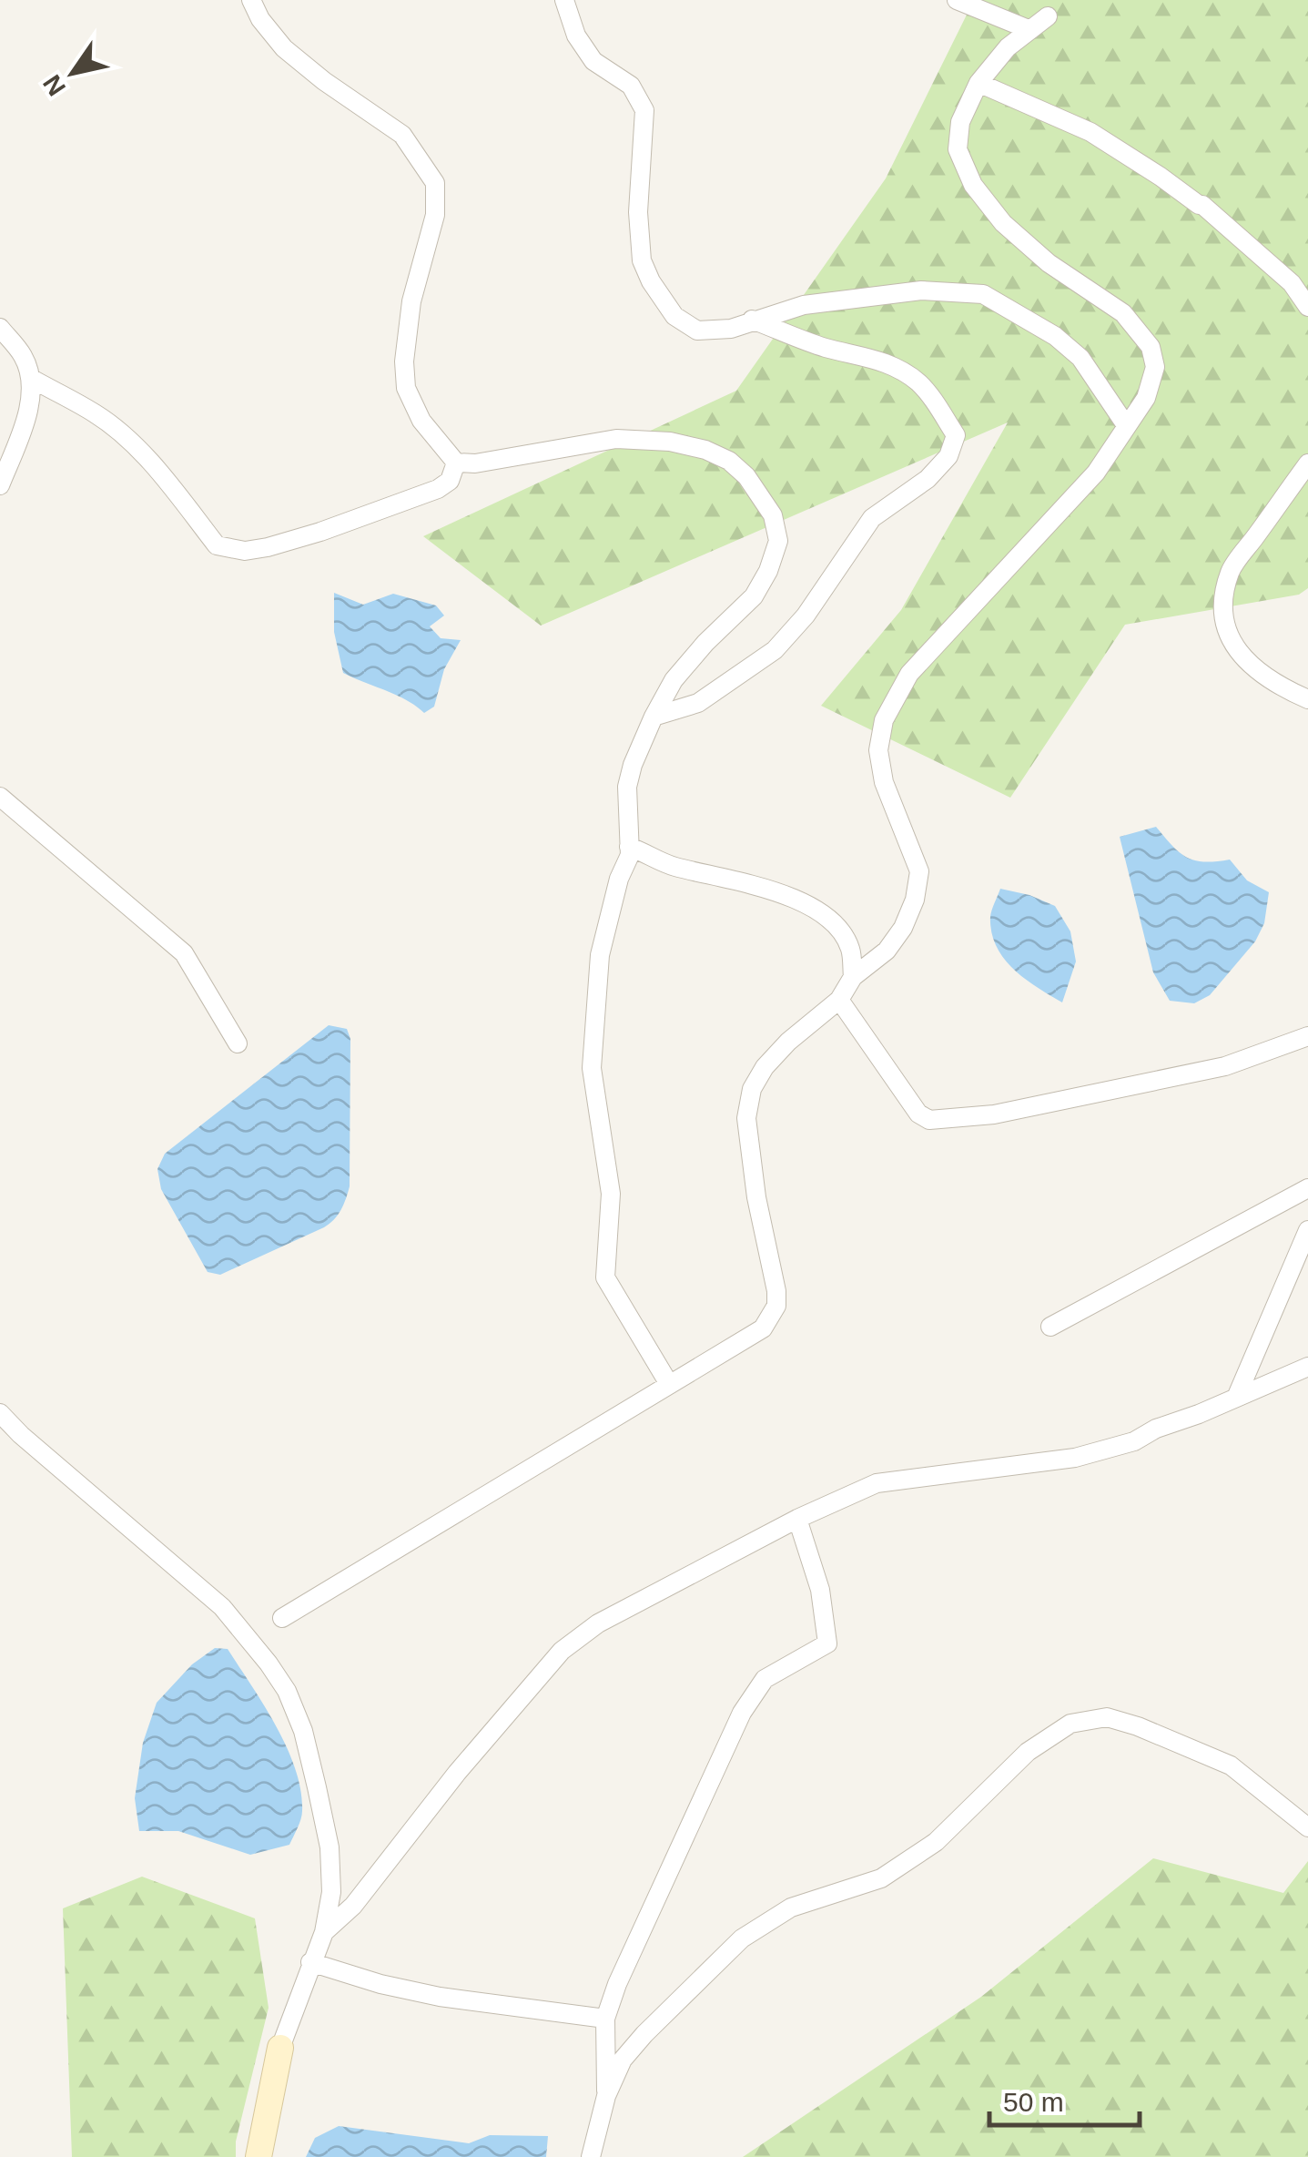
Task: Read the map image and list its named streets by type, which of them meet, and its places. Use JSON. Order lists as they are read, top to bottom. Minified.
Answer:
{"scale_bar":"50 m","north":"bottom left"}
